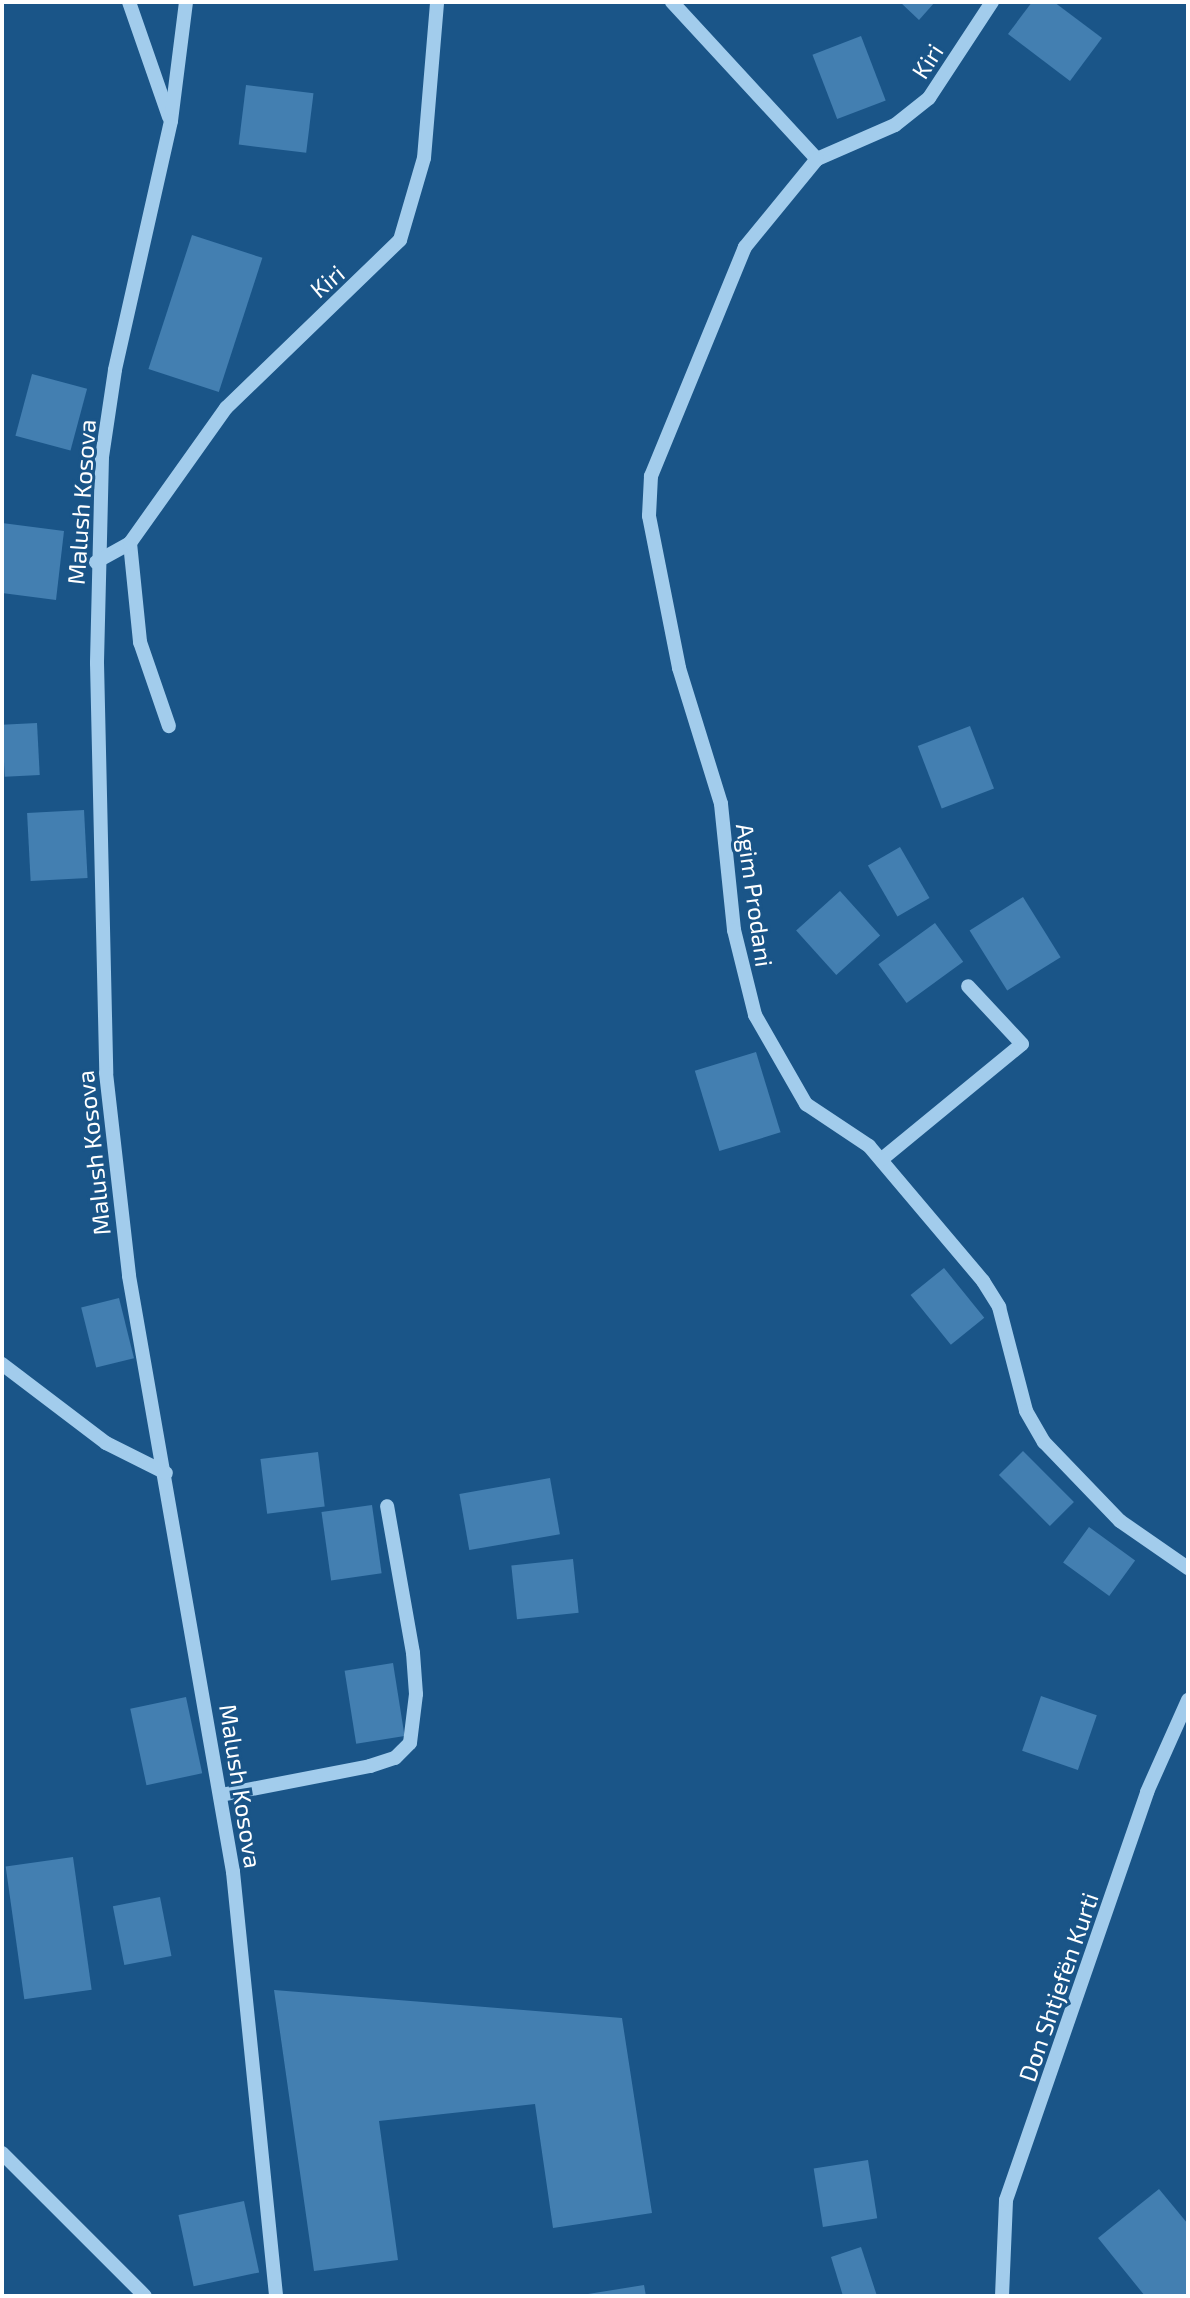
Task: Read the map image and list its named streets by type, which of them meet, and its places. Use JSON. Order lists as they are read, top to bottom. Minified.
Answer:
{"streets":{"street":["Kiri","Malush Kosova","Agim Prodani","Don Shtjefën Kurti"]},"crossings":[["Kiri","Malush Kosova"],["Kiri","Agim Prodani"]]}
